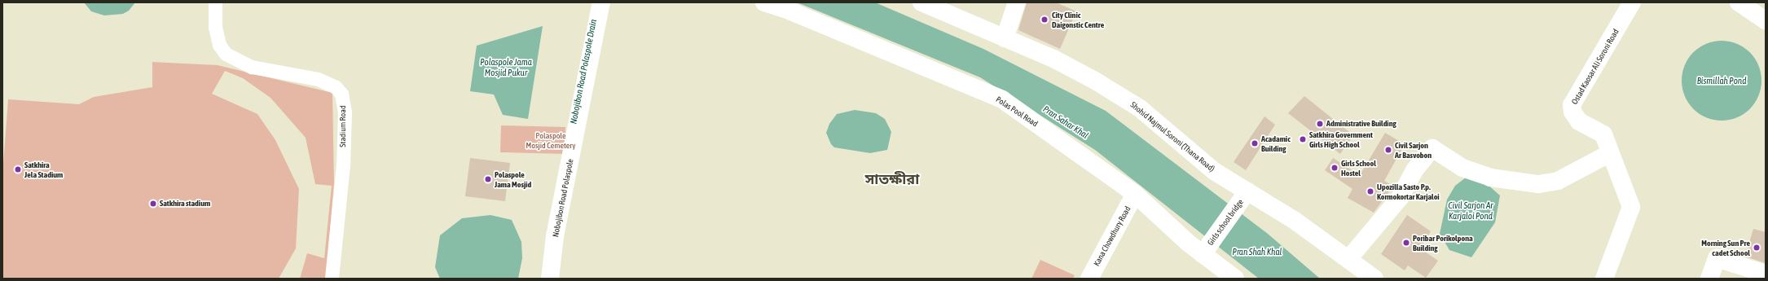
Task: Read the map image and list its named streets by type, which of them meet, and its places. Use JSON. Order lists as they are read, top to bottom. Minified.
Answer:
{"streets":{"street":["Ostad Kaosar Ali Soroni Road","Polas Pool Road","Stadium Road","Shohid Najmul Soroni (Thana Road)","Nobojibon Road Polaspole","Girls school bridge","Kana Chowdhury Road"]},"crossings":[["Polas Pool Road","Girls school bridge"],["Polas Pool Road","Kana Chowdhury Road"],["Shohid Najmul Soroni (Thana Road)","Girls school bridge"]],"districts":["সাতক্ষীরা"],"water":["Polaspole Jama Mosjid Pukur","Nobojibon Road Polaspole Drain","Bismillah Pond","Pran Sahar Khal","Civil Sarjon Ar Karjaloi Pond","Pran Shah Khal"],"parks":["Polaspole Mosjid Cemetery"],"places":["City Clinic Daigonstic Centre","Administrative Building","Satkhira Government Girls High School","Acadamic Building","Civil Sarjon Ar Basvobon","Girls School Hostel","Satkhira Jela Stadium","Polaspole Jama Mosjid","Upozilla Sasto P.p. Kormokortar Karjaloi","Satkhira stadium","Poribar Porikolpona Building","Morning Sun Pre cadet School"]}
